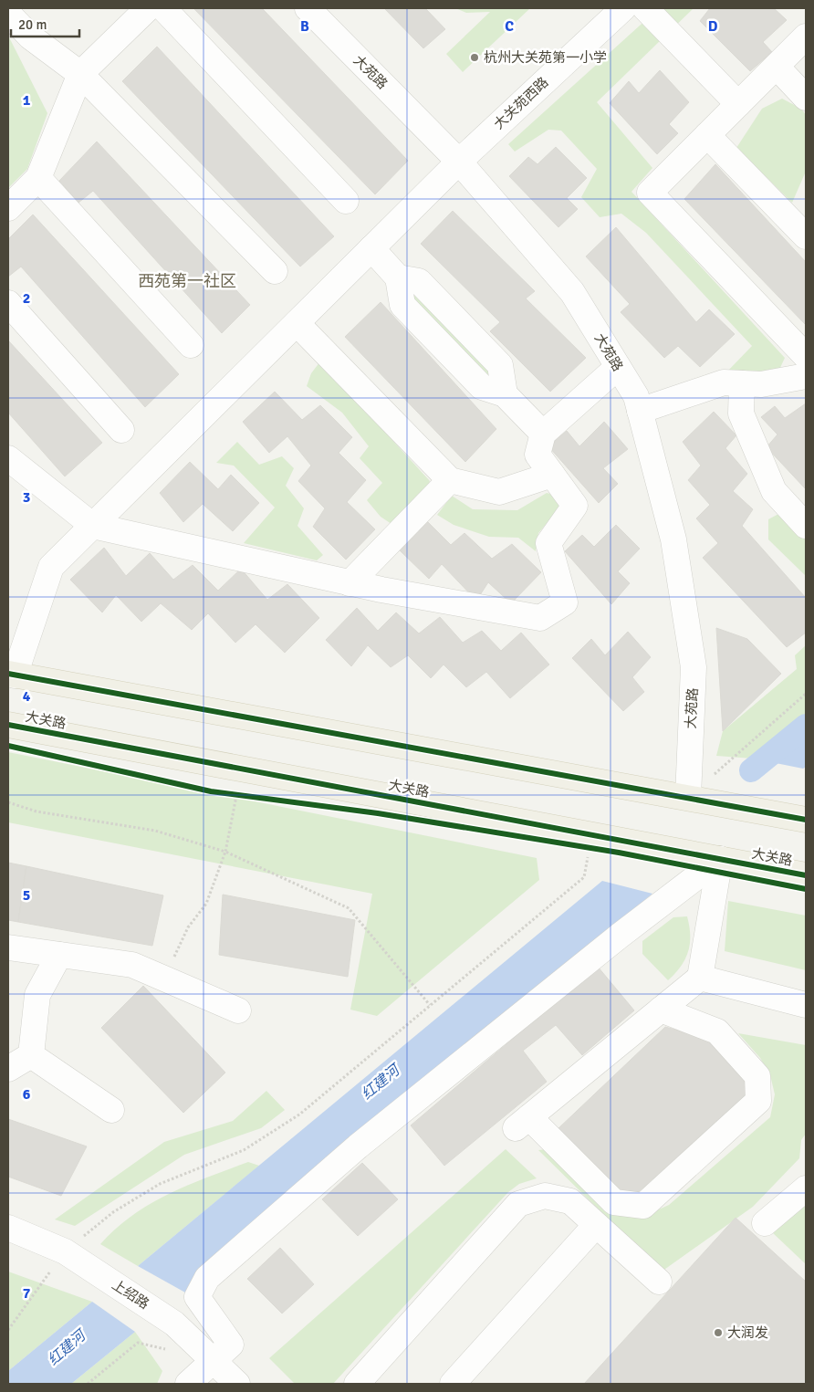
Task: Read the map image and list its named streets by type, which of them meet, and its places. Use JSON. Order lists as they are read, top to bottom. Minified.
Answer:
{"streets":{"main road":["大关路"],"street":["大苑路","大关苑西路","上绍路"]},"crossings":[["大苑路","大关苑西路"]],"districts":["西苑第一社区"],"water":["红建河"],"places":["杭州大关苑第一小学","大润发"],"scale_bar":"20 m","grid":{"columns":["B","C","D"],"rows":["1","2","3","4","5","6","7"]}}
